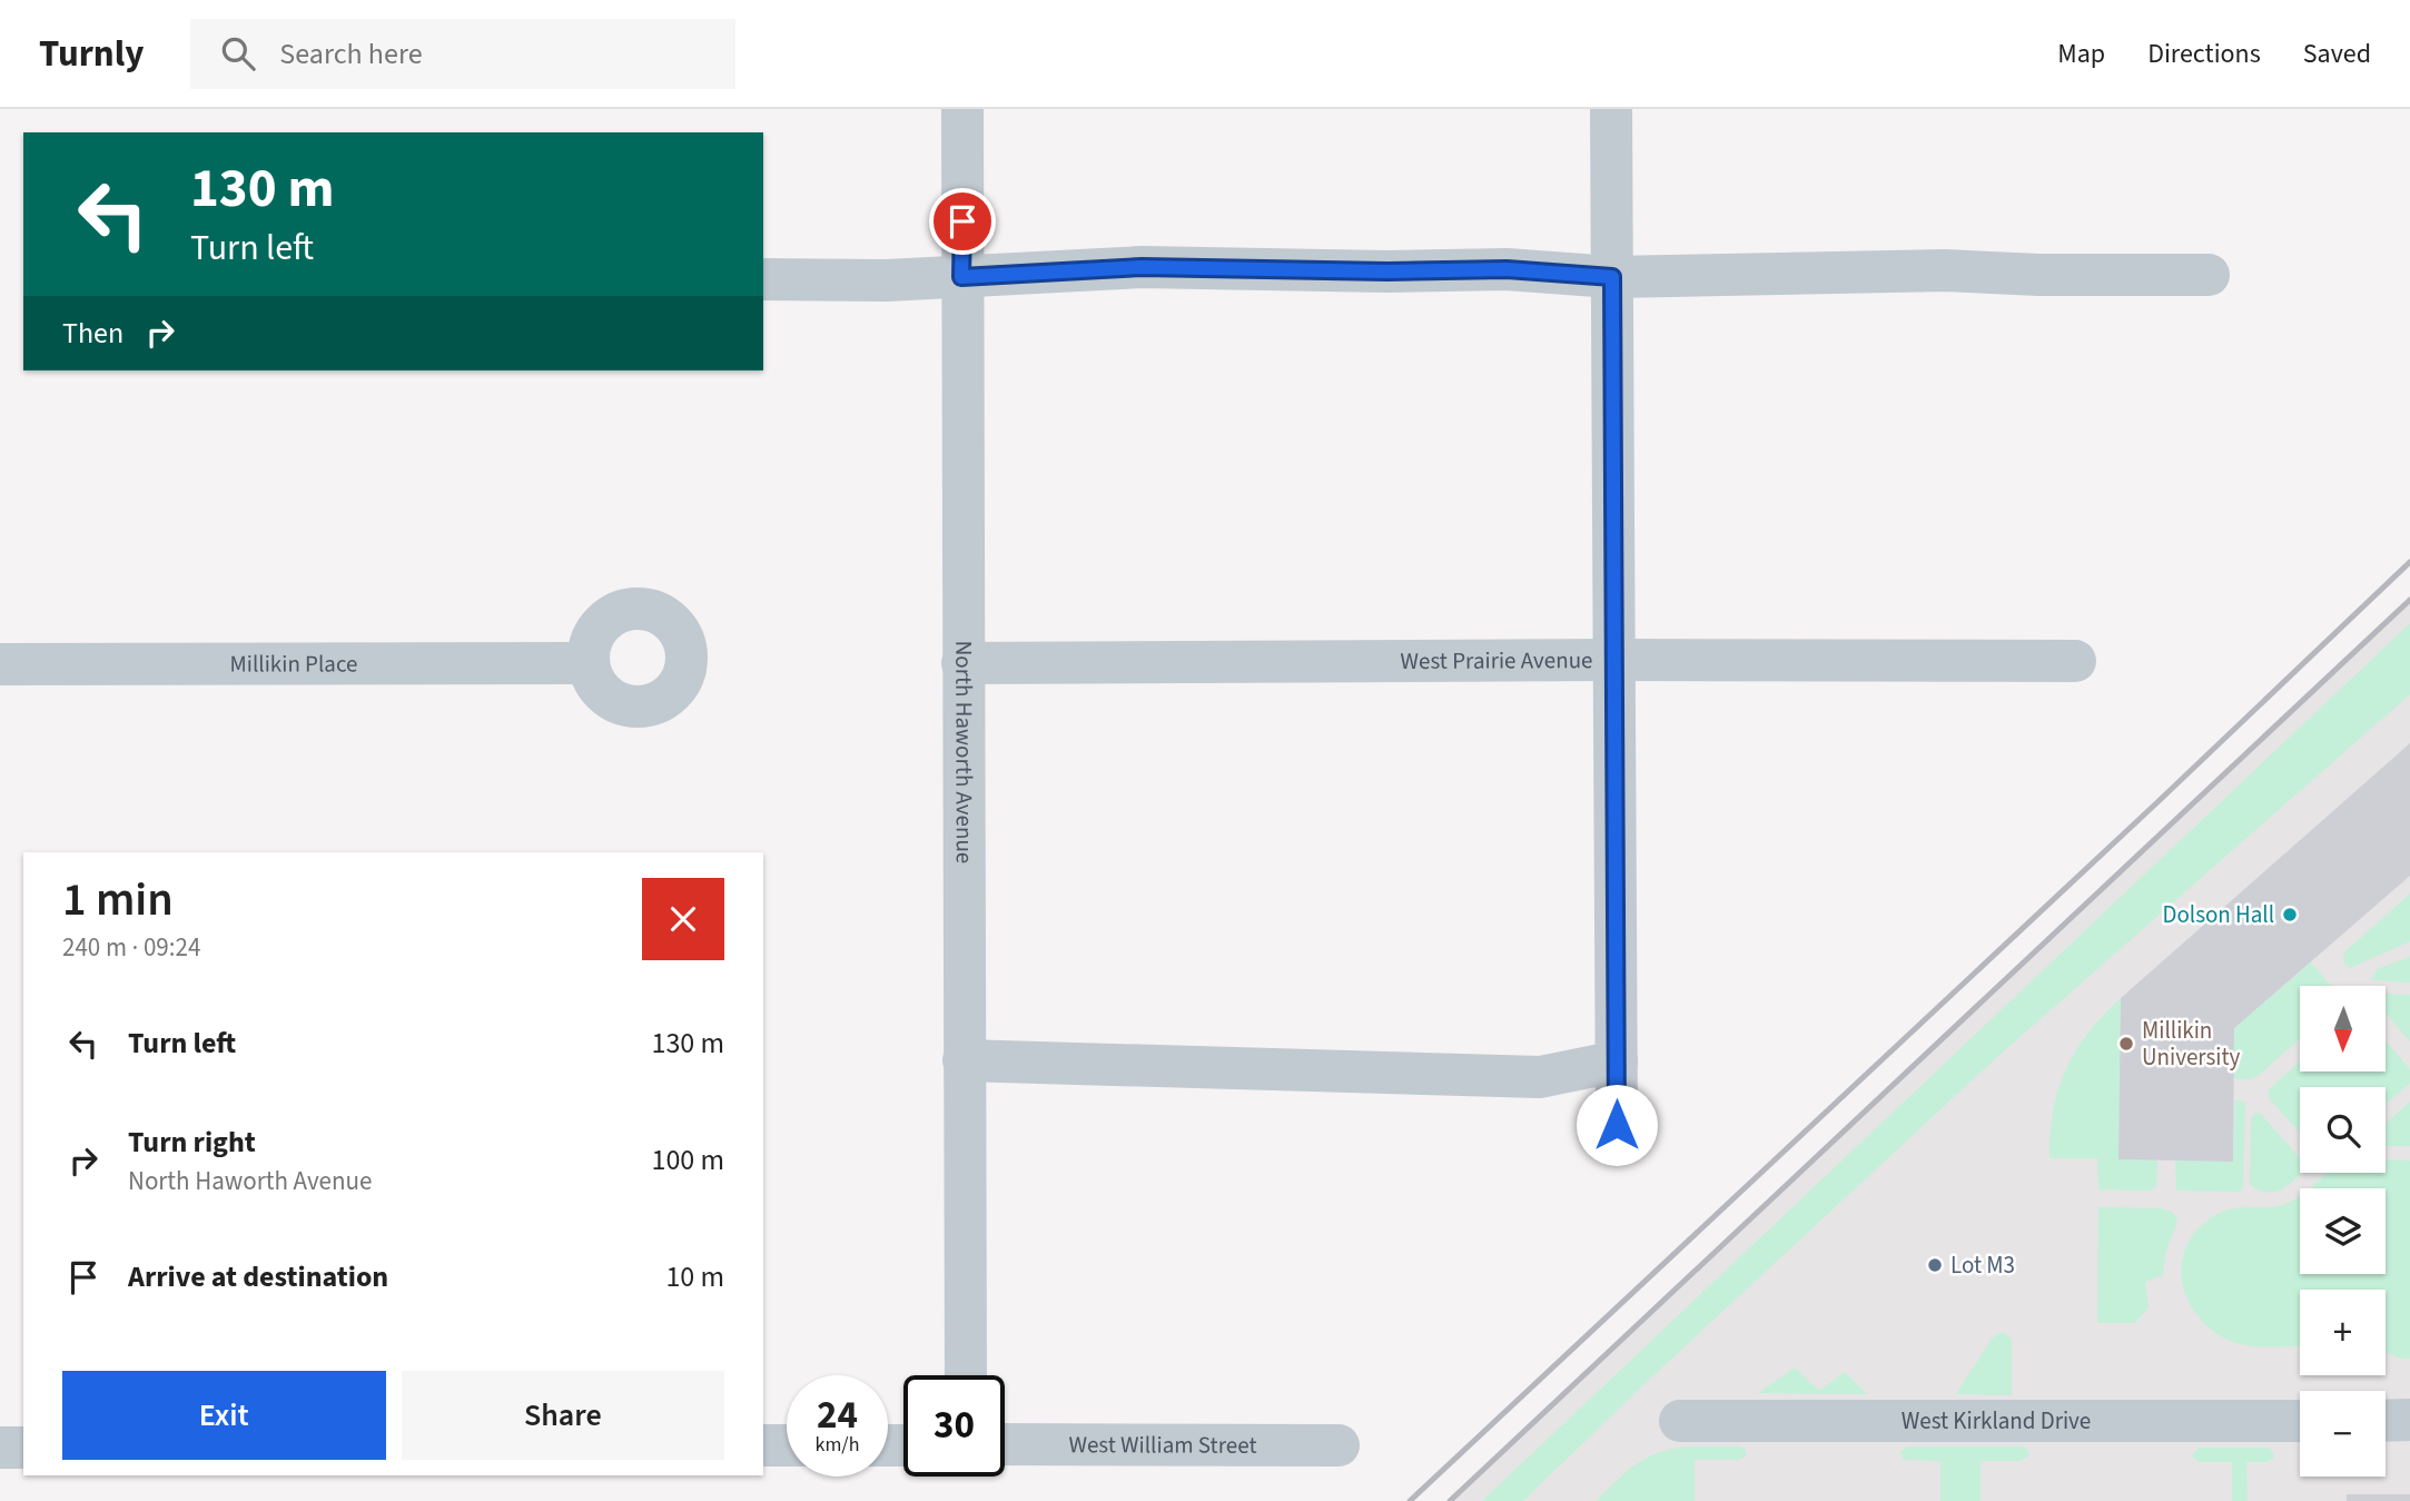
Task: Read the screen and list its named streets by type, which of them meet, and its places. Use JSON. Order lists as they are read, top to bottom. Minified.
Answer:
{"streets":{"street":["West Prairie Avenue","Millikin Place","North Haworth Avenue","West Kirkland Drive","West William Street"]},"crossings":[["West Prairie Avenue","North Haworth Avenue"]],"places":["Dolson Hall","Millikin University","Lot M3"],"north":"bottom","page":{"header":"Turnly","search":"Search here","nav":["Map","Directions","Saved"],"turn":["130 m","Turn left"],"then":"Then","heading":["1 min","240 m · 09:24"],"list":[{"name":"Turn left","value":"130 m"},{"name":"Turn right","note":"North Haworth Avenue","value":"100 m"},{"name":"Arrive at destination","value":"10 m"}],"map_buttons":["+","−"],"buttons":["Exit","Share"],"speed":"24 km/h","limit":"30"}}
